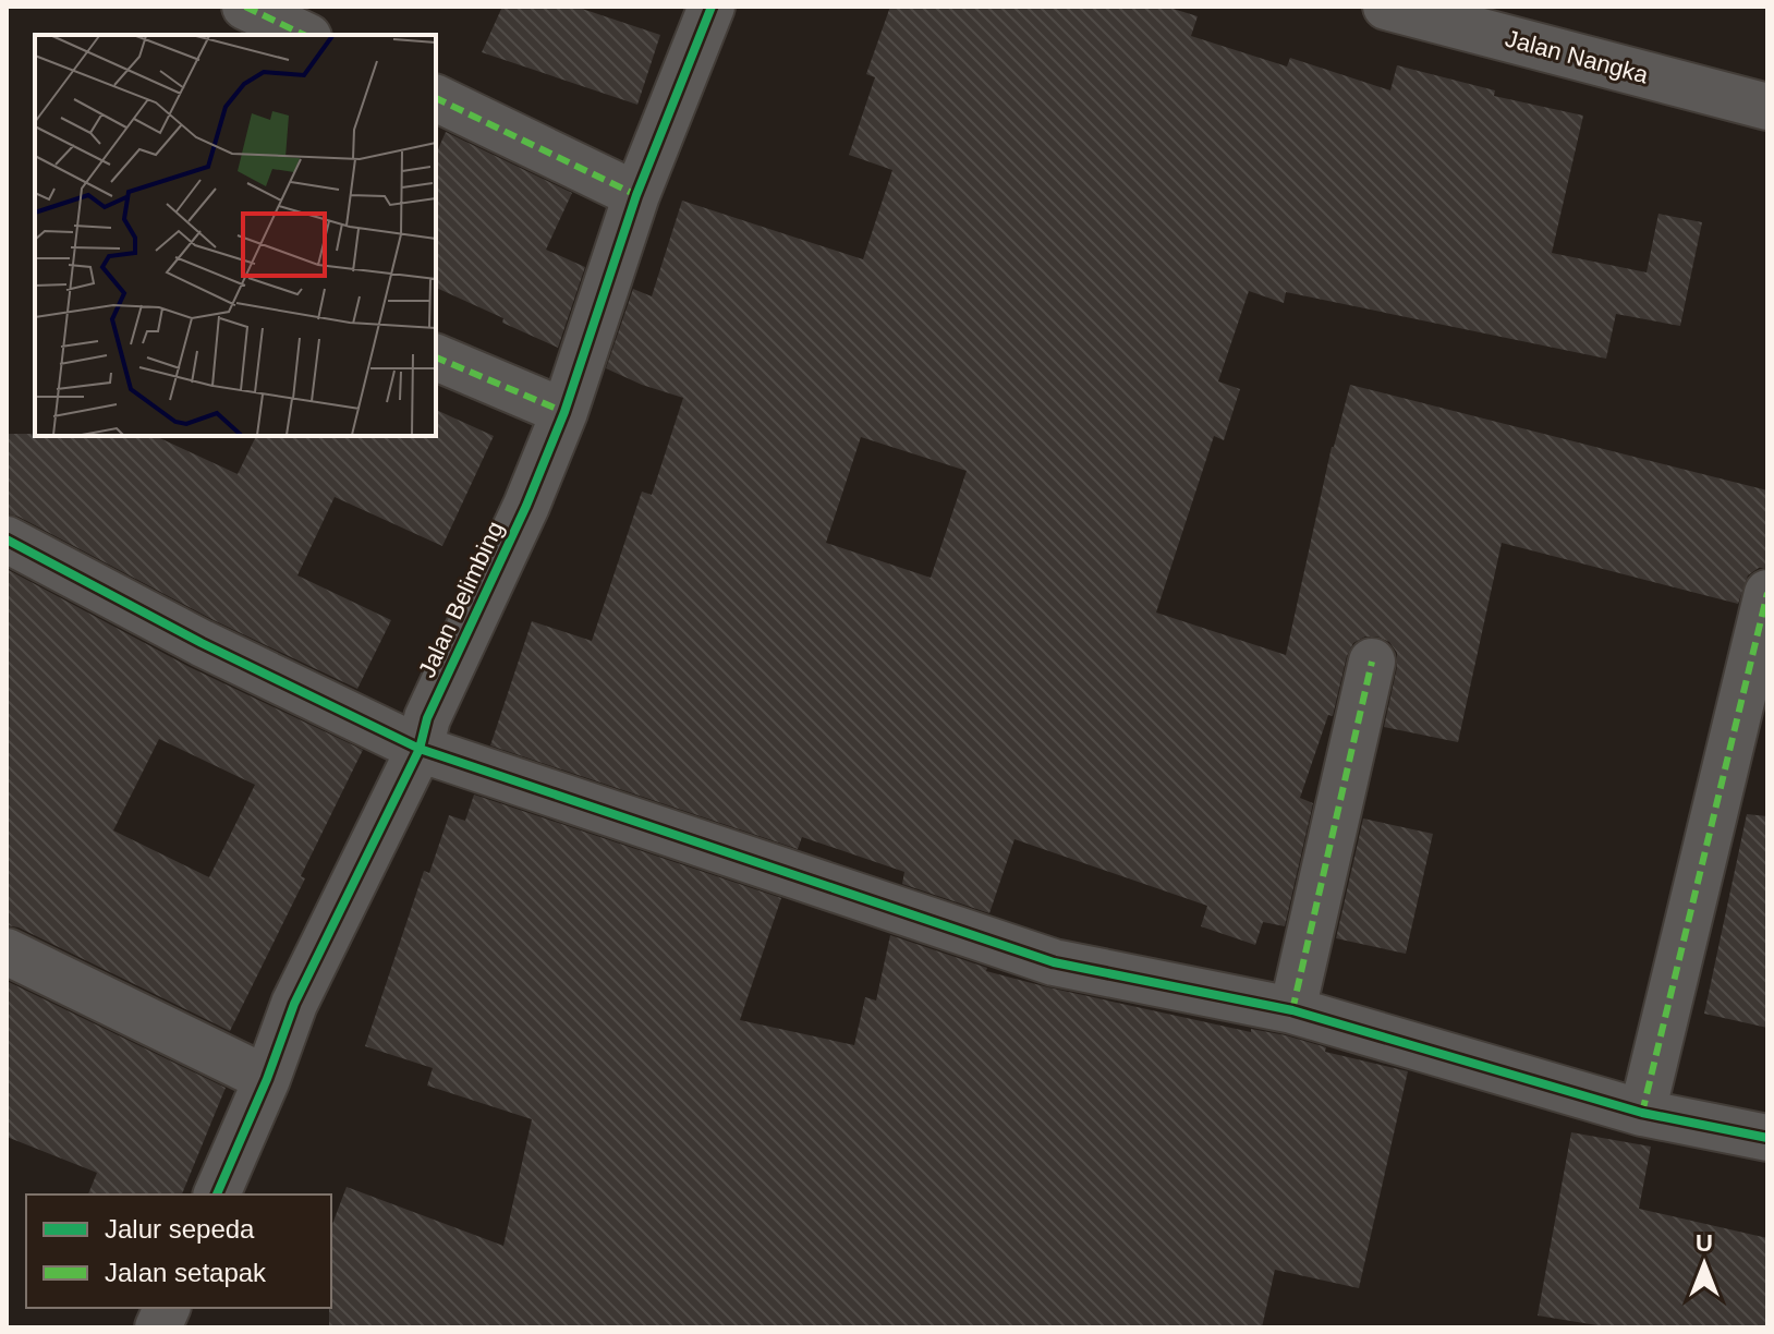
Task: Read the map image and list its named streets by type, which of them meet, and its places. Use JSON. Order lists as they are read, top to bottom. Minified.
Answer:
{"streets":{"street":["Jalan Nangka","Jalan Belimbing"]},"legend":["Jalur sepeda","Jalan setapak"],"north":"top"}
